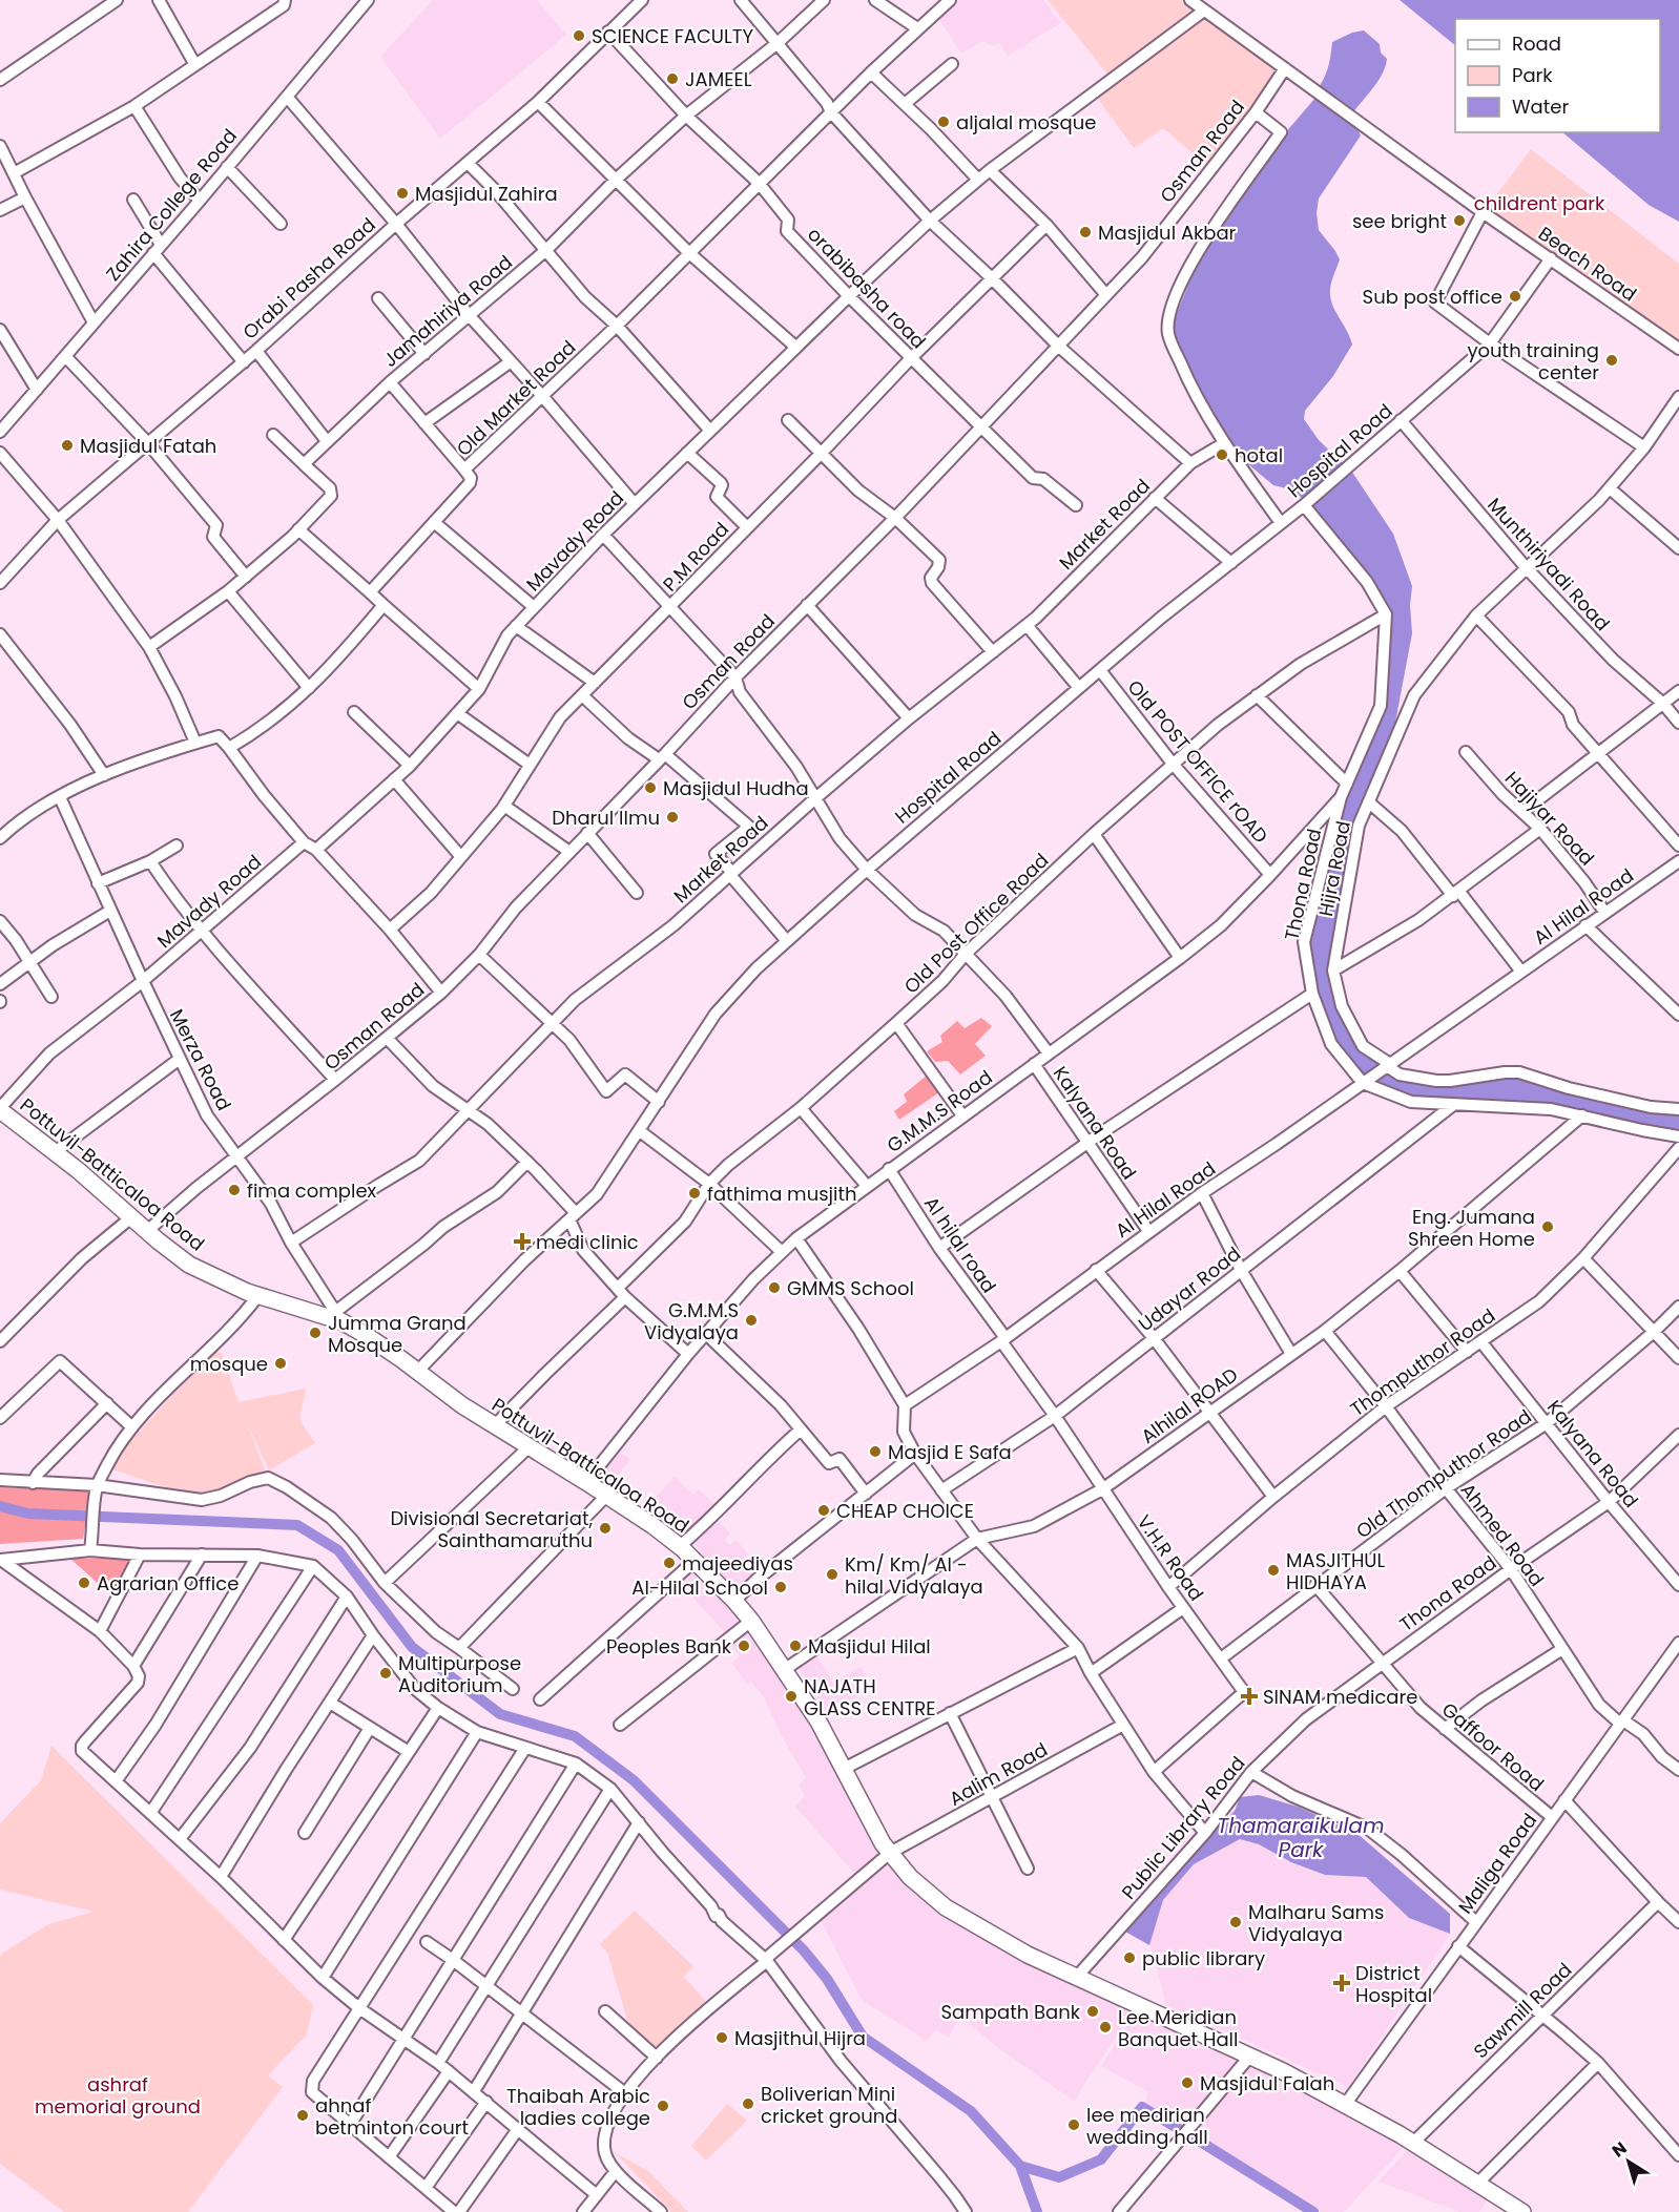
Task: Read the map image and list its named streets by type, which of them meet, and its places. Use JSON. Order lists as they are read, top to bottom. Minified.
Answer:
{"streets":{"highway":["Pottuvil-Batticaloa Road"],"street":["Osman Road","Zahira College Road","Beach Road","Orabi Pasha Road","orabibasha road","Jamahiriya Road","Old Market Road","Hospital Road","Market Road","Mavady Road","P.M Road","Munthiriyadi Road","Old POST OFFICE rOAD","Hajiyar Road","Hijra Road","Thona Road","Al Hilal Road","Old Post Office Road","Merza Road","G.M.M.S Road","Kalyana Road","Al hilal road","Udayar Road","Thomputhor Road","Alhilal ROAD","Old Thomputhor Road","Ahmed Road","V.H.R Road","Gaffoor Road","Aalim Road","Public Library Road","Maliga Road","Sawmill Road"]},"crossings":[["Osman Road","Beach Road"],["Osman Road","orabibasha road"],["Osman Road","Merza Road"],["Osman Road","Kalyana Road"],["Osman Road","Pottuvil-Batticaloa Road"],["Beach Road","Hospital Road"],["Orabi Pasha Road","orabibasha road"],["orabibasha road","Jamahiriya Road"],["orabibasha road","Old Market Road"],["orabibasha road","Mavady Road"],["orabibasha road","P.M Road"],["Hospital Road","Munthiriyadi Road"],["Hospital Road","Old POST OFFICE rOAD"],["Hospital Road","Kalyana Road"],["Hospital Road","Pottuvil-Batticaloa Road"],["Market Road","Merza Road"],["Market Road","Kalyana Road"],["Mavady Road","Merza Road"],["Mavady Road","Kalyana Road"],["Mavady Road","Pottuvil-Batticaloa Road"],["P.M Road","Kalyana Road"],["Munthiriyadi Road","Hijra Road"],["Old POST OFFICE rOAD","Old Post Office Road"],["Old POST OFFICE rOAD","G.M.M.S Road"],["Hajiyar Road","Al Hilal Road"],["Hijra Road","Al Hilal Road"],["Thona Road","Al Hilal Road"],["Thona Road","Old Post Office Road"],["Thona Road","G.M.M.S Road"],["Thona Road","Kalyana Road"],["Thona Road","Udayar Road"],["Thona Road","Alhilal ROAD"],["Thona Road","Ahmed Road"],["Thona Road","Gaffoor Road"],["Thona Road","Public Library Road"],["Al Hilal Road","Kalyana Road"],["Al Hilal Road","Al hilal road"],["Al Hilal Road","V.H.R Road"],["Old Post Office Road","Kalyana Road"],["Old Post Office Road","Pottuvil-Batticaloa Road"],["Merza Road","Pottuvil-Batticaloa Road"],["G.M.M.S Road","Kalyana Road"],["G.M.M.S Road","Pottuvil-Batticaloa Road"],["G.M.M.S Road","Al hilal road"],["Kalyana Road","Thomputhor Road"],["Kalyana Road","Old Thomputhor Road"],["Pottuvil-Batticaloa Road","Alhilal ROAD"],["Pottuvil-Batticaloa Road","Aalim Road"],["Pottuvil-Batticaloa Road","Public Library Road"],["Pottuvil-Batticaloa Road","Maliga Road"],["Pottuvil-Batticaloa Road","Sawmill Road"],["Al hilal road","V.H.R Road"],["Udayar Road","V.H.R Road"],["Thomputhor Road","Ahmed Road"],["Thomputhor Road","V.H.R Road"],["Alhilal ROAD","Ahmed Road"],["Alhilal ROAD","V.H.R Road"],["Old Thomputhor Road","Ahmed Road"],["Old Thomputhor Road","V.H.R Road"],["Old Thomputhor Road","Gaffoor Road"],["Ahmed Road","Maliga Road"],["Gaffoor Road","Public Library Road"],["Gaffoor Road","Maliga Road"]],"water":["Thamaraikulam Park"],"parks":["childrent park","ashraf memorial ground"],"places":{"other":["SCIENCE FACULTY","JAMEEL","aljalal mosque","Masjidul Zahira","see bright","Masjidul Akbar","Sub post office","youth training center","Masjidul Fatah","hotal","Masjidul Hudha","Dharul Ilmu","fima complex","fathima musjith","Eng. Jumana Shreen Home","GMMS School","G.M.M.S Vidyalaya","Jumma Grand Mosque","mosque","Masjid E Safa","CHEAP CHOICE","Divisional Secretariat, Sainthamaruthu","majeediyas","MASJITHUL HIDHAYA","Km/ Km/ Al - hilal Vidyalaya","Agrarian Office","Al-Hilal School","Peoples Bank","Masjidul Hilal","Multipurpose Auditorium","NAJATH GLASS CENTRE","Malharu Sams Vidyalaya","public library","Sampath Bank","Lee Meridian Banquet Hall","Masjithul Hijra","Masjidul Falah","Boliverian Mini cricket ground","Thaibah Arabic ladies college","ahnaf betminton court","lee medirian wedding hall"],"health":["medi clinic","SINAM medicare","District Hospital"]},"legend":["Road","Park","Water"],"north":"top left"}
